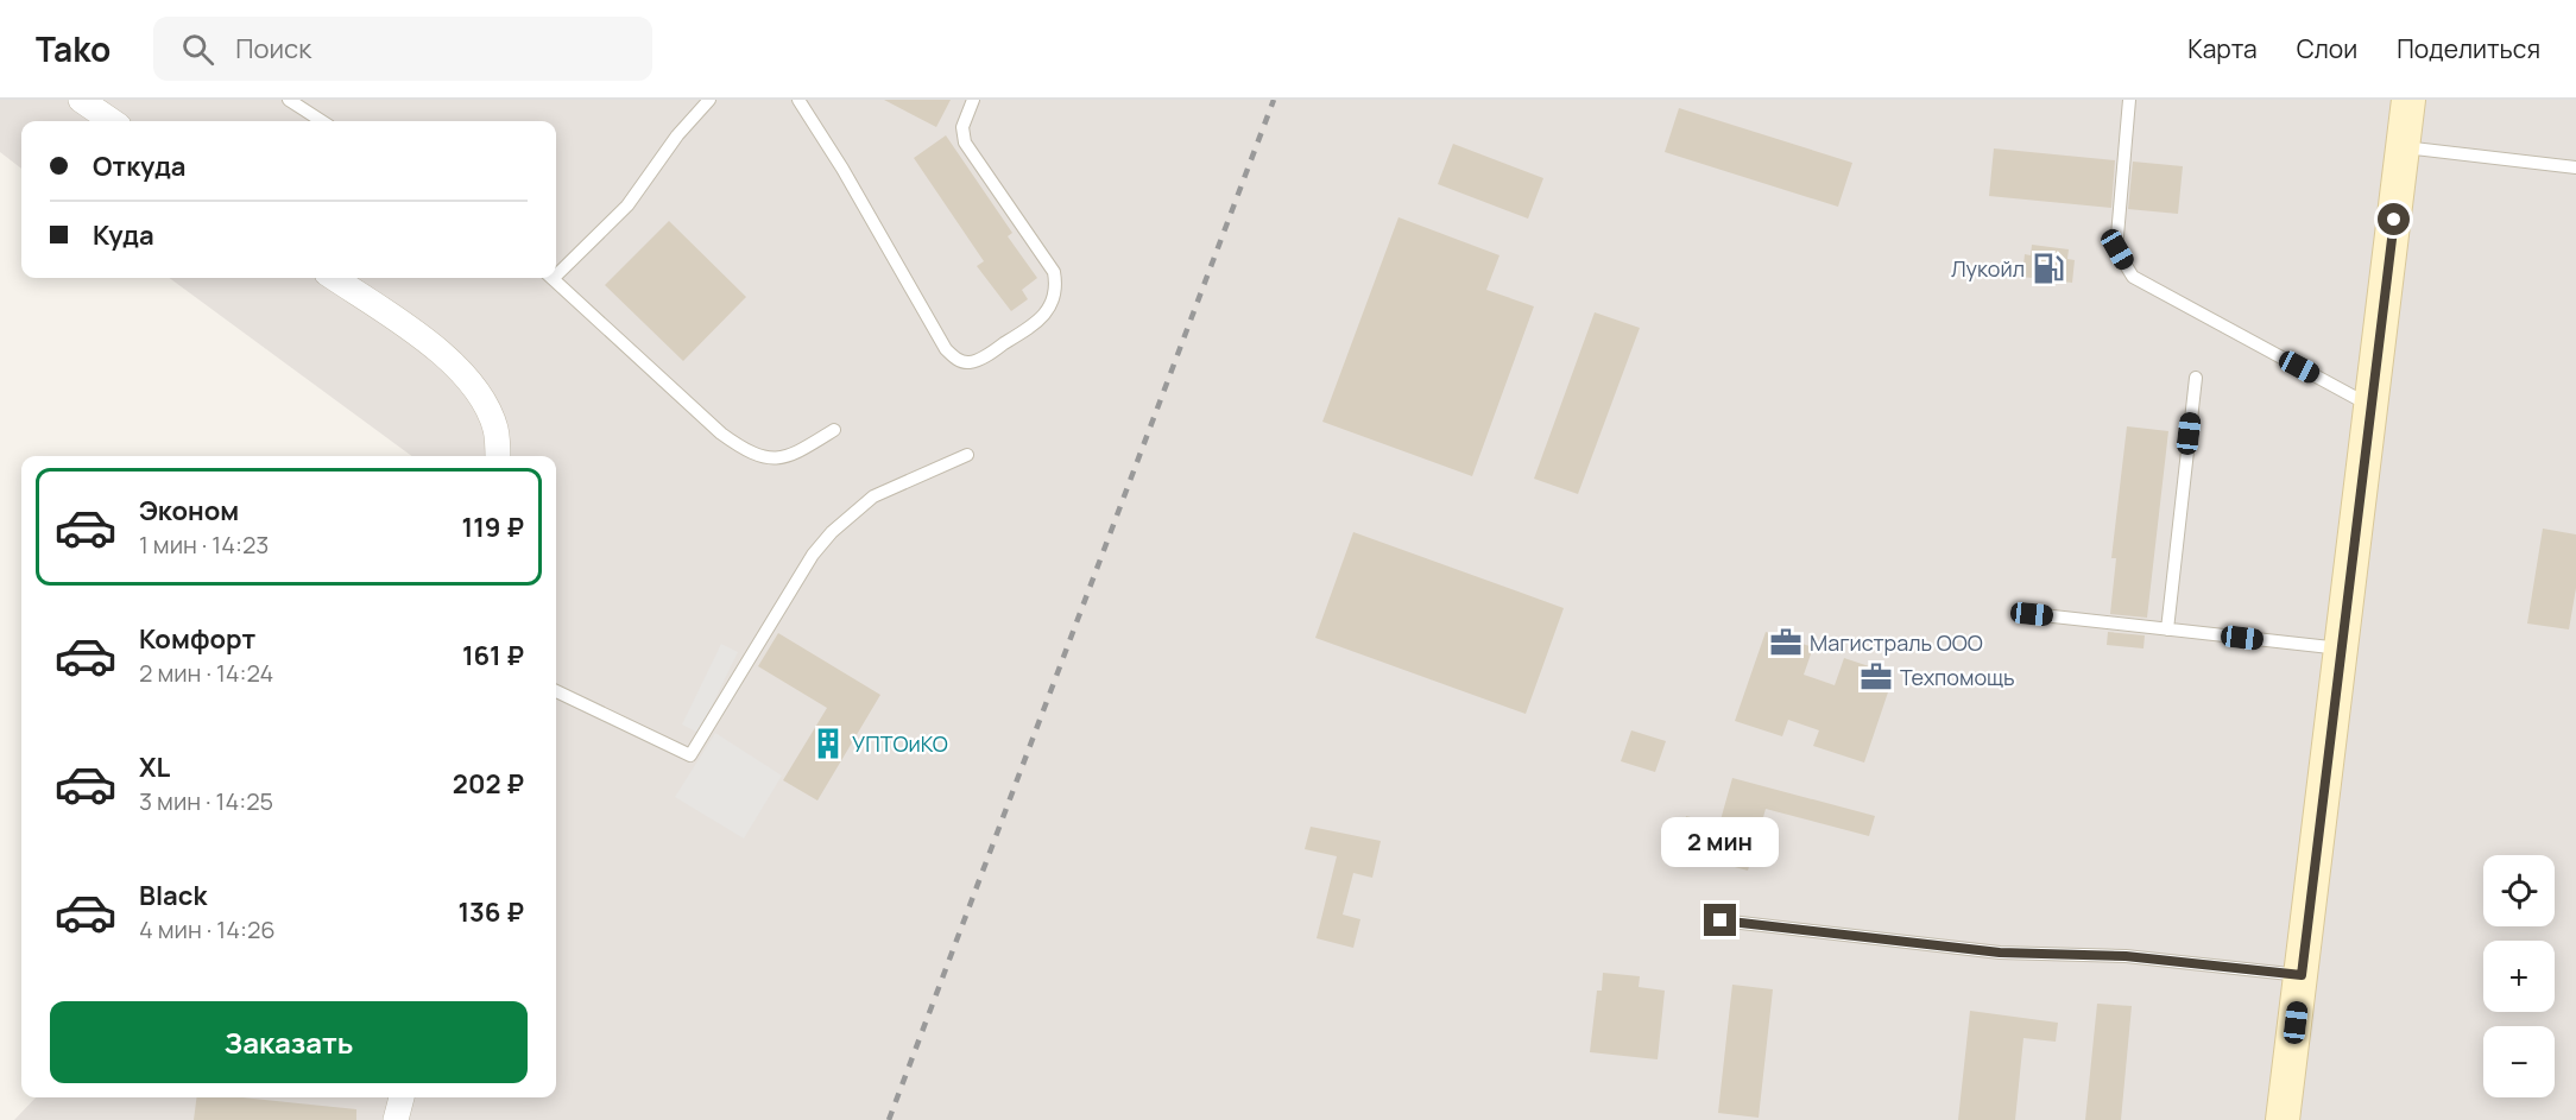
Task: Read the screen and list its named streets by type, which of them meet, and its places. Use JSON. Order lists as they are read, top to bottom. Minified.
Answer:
{"places":{"fuel station":["Лукойл"],"office":["Магистраль ООО","Техпомощь"],"building":["УПТОиКО"]},"page":{"header":"Tako","search":"Поиск","nav":["Карта","Слои","Поделиться"],"banner":["Откуда","Куда"],"list":[{"name":"Эконом","note":"1 мин · 14:23","value":"119 ₽"},{"name":"Комфорт","note":"2 мин · 14:24","value":"161 ₽"},{"name":"XL","note":"3 мин · 14:25","value":"202 ₽"},{"name":"Black","note":"4 мин · 14:26","value":"136 ₽"}],"bubble":"2 мин","map_buttons":["+","−"],"buttons":"Заказать"}}
